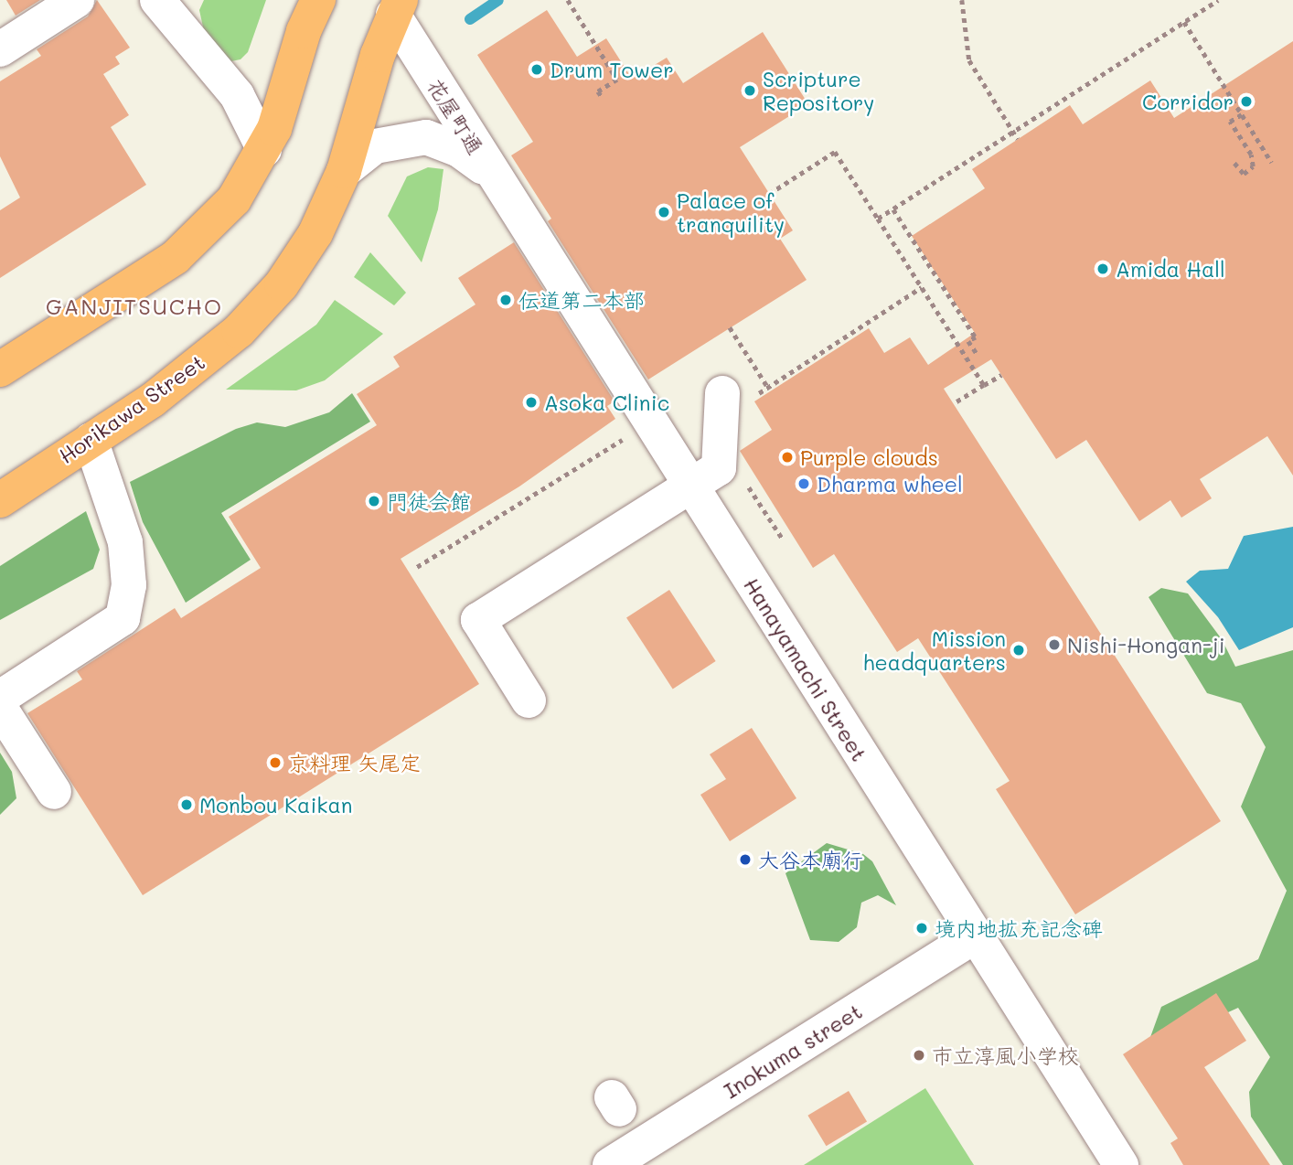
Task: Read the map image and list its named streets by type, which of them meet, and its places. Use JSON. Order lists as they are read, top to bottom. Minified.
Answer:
{"streets":{"highway":["Horikawa Street"],"street":["花屋町通","Hanayamachi Street","Inokuma street"]},"crossings":[["花屋町通","Horikawa Street"],["花屋町通","Hanayamachi Street"],["Hanayamachi Street","Inokuma street"]],"districts":["GANJITSUCHO"],"places":["Drum Tower","Scripture Repository","Corridor","Palace of tranquility","Amida Hall","伝道第二本部","Asoka Clinic","Purple clouds","Dharma wheel","門徒会館","Nishi-Hongan-ji","Mission headquarters","京料理 矢尾定","Monbou Kaikan","大谷本廟行","境内地拡充記念碑","市立淳風小学校"]}
